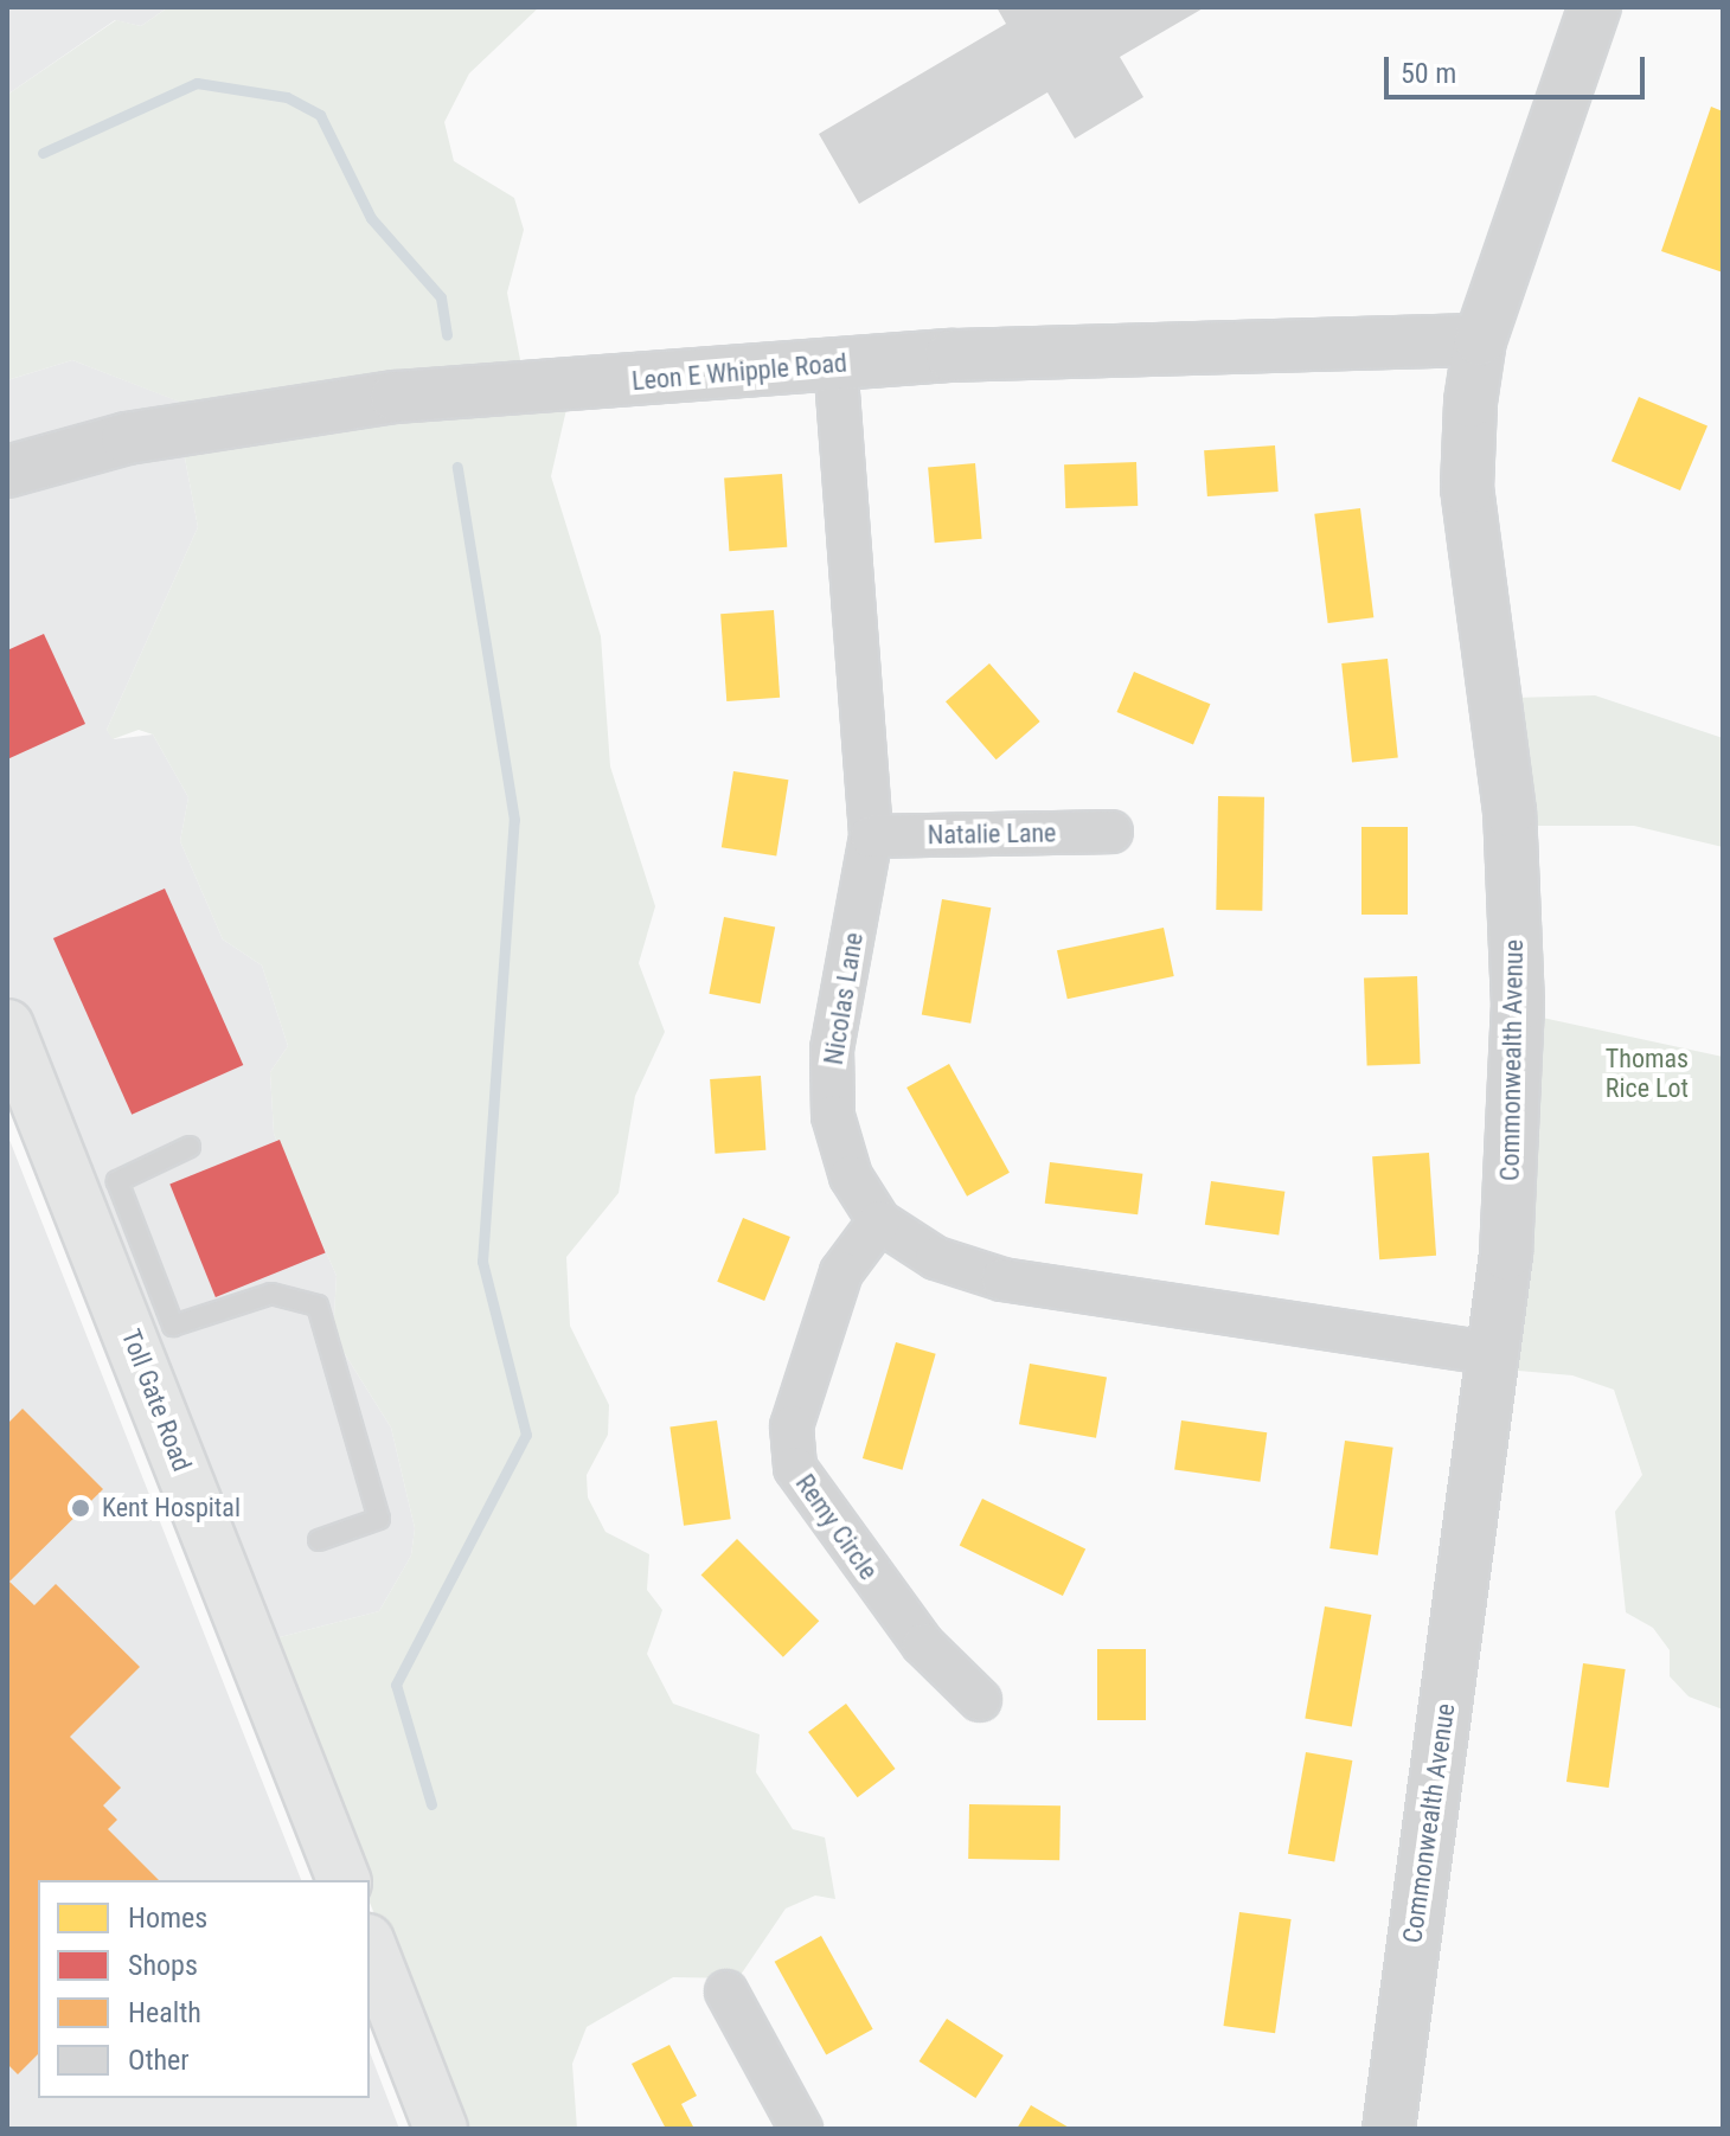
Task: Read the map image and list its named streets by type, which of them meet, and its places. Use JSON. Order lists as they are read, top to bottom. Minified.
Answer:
{"streets":{"main road":["Toll Gate Road"],"street":["Leon E Whipple Road","Natalie Lane","Nicolas Lane","Commonwealth Avenue","Remy Circle"]},"crossings":[["Leon E Whipple Road","Nicolas Lane"],["Leon E Whipple Road","Commonwealth Avenue"],["Natalie Lane","Nicolas Lane"],["Nicolas Lane","Commonwealth Avenue"],["Nicolas Lane","Remy Circle"]],"parks":["Thomas Rice Lot"],"places":["Kent Hospital"],"legend":["Homes","Shops","Health","Other"],"scale_bar":"50 m"}
